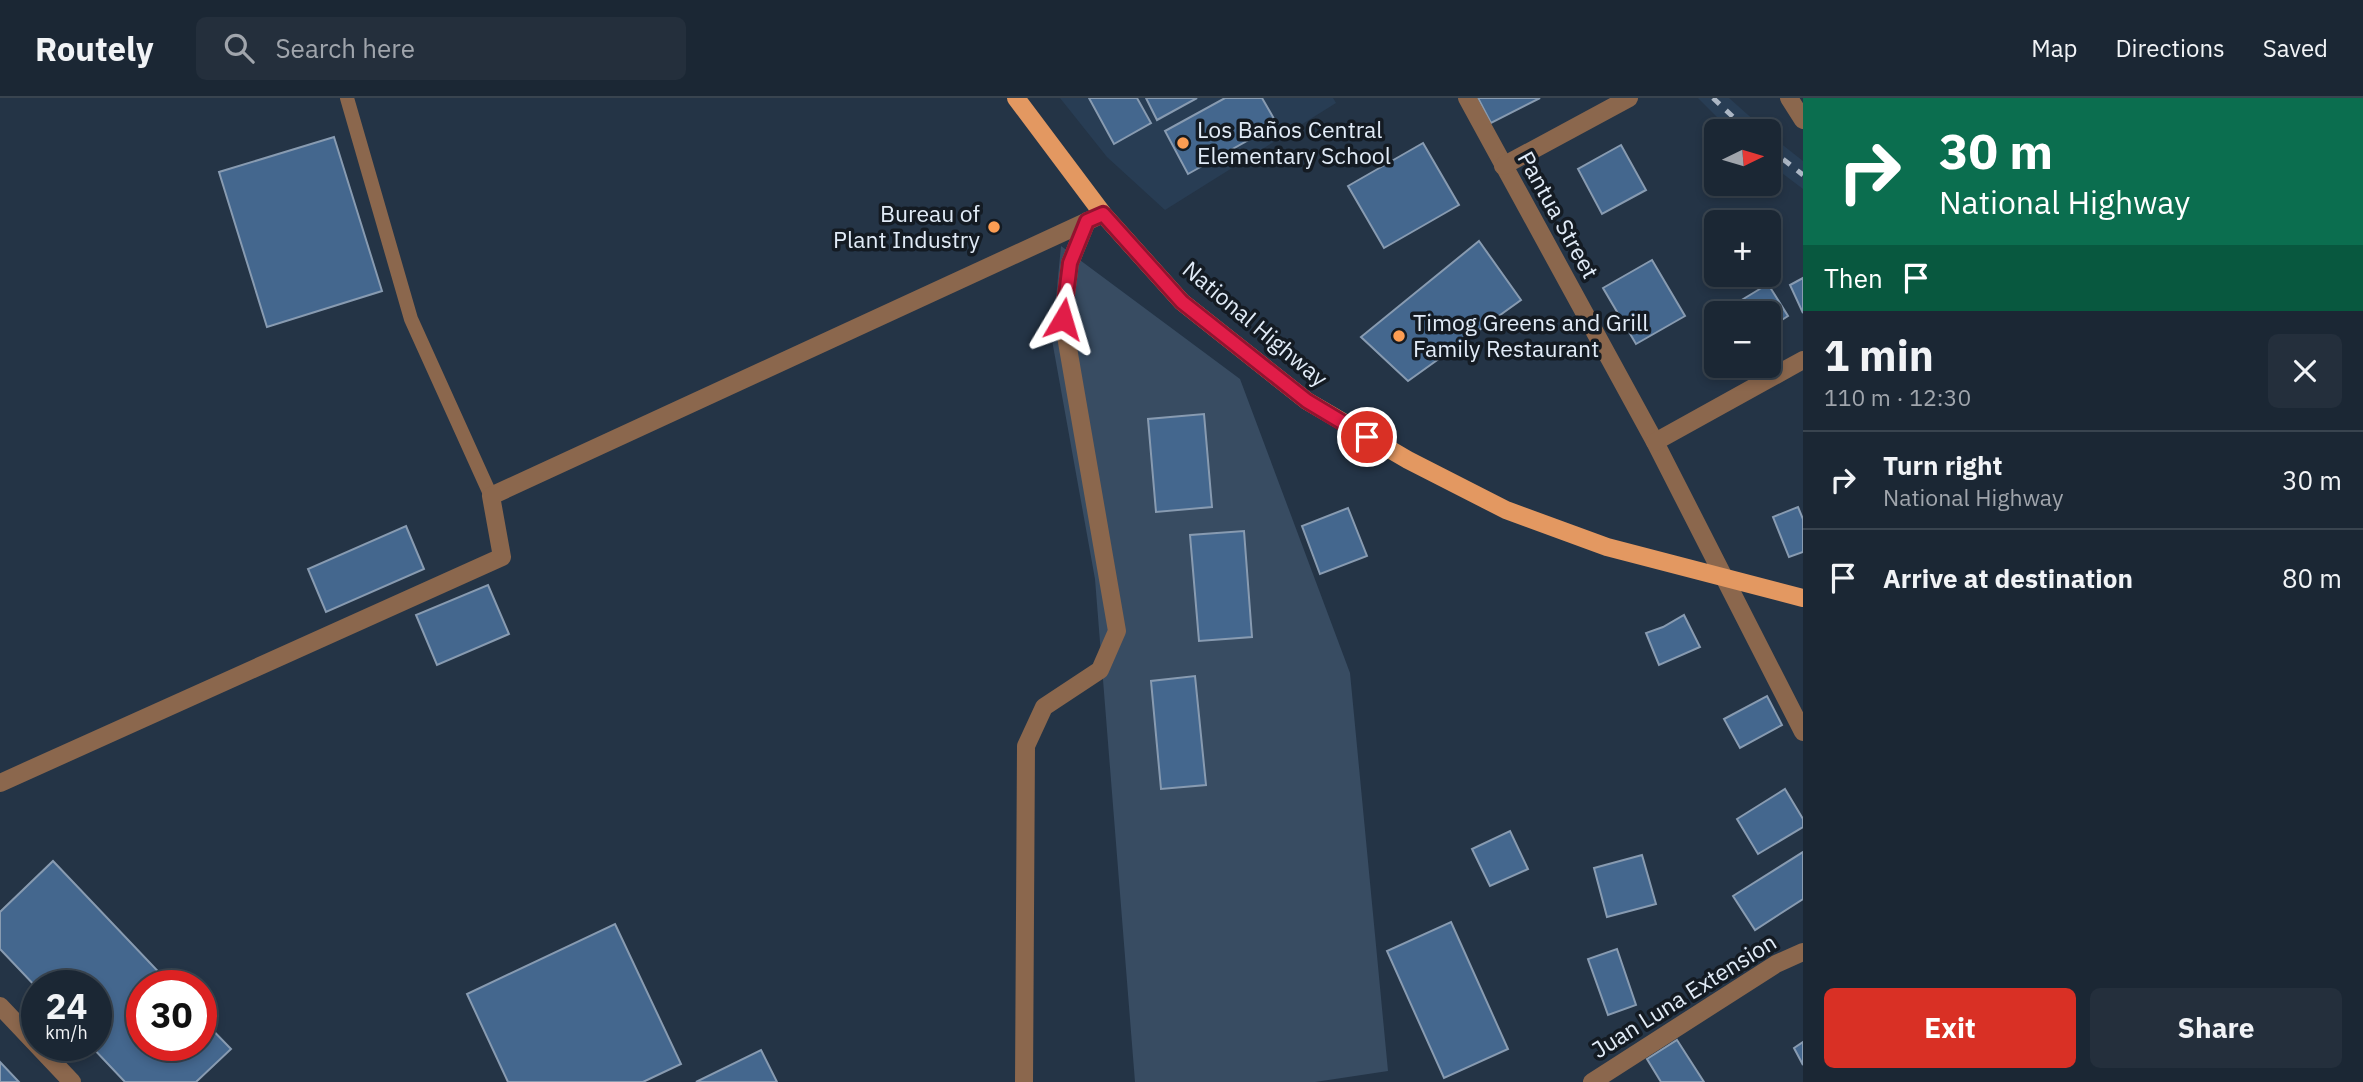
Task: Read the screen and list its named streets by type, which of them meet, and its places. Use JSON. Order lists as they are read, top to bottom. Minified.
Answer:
{"streets":{"main road":["National Highway"],"street":["Pantua Street","Juan Luna Extension"]},"crossings":[["Pantua Street","National Highway"]],"places":["Los Baños Central Elementary School","Bureau of Plant Industry","Timog Greens and Grill Family Restaurant"],"north":"right","page":{"header":"Routely","search":"Search here","nav":["Map","Directions","Saved"],"turn":["30 m","National Highway"],"map_buttons":["+","−"],"then":"Then","heading":["1 min","110 m · 12:30"],"list":[{"name":"Turn right","note":"National Highway","value":"30 m"},{"name":"Arrive at destination","value":"80 m"}],"speed":"24 km/h","limit":"30","buttons":["Exit","Share"]}}
